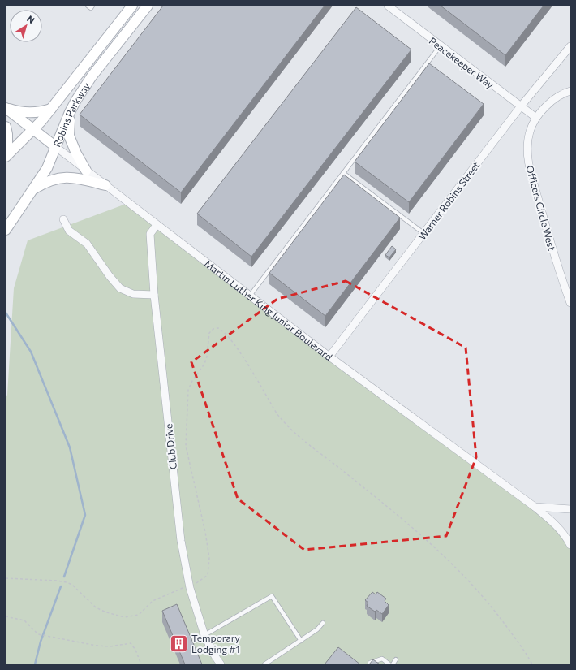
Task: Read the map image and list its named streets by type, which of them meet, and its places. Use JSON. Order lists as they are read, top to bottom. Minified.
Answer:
{"streets":{"street":["Peacekeeper Way","Robins Parkway","Warner Robins Street","Officers Circle West","Martin Luther King Junior Boulevard","Club Drive"]},"crossings":[["Peacekeeper Way","Warner Robins Street"],["Peacekeeper Way","Officers Circle West"],["Robins Parkway","Martin Luther King Junior Boulevard"],["Warner Robins Street","Martin Luther King Junior Boulevard"],["Martin Luther King Junior Boulevard","Club Drive"]],"places":{"building":["Temporary Lodging #1"]},"north":"top right"}
